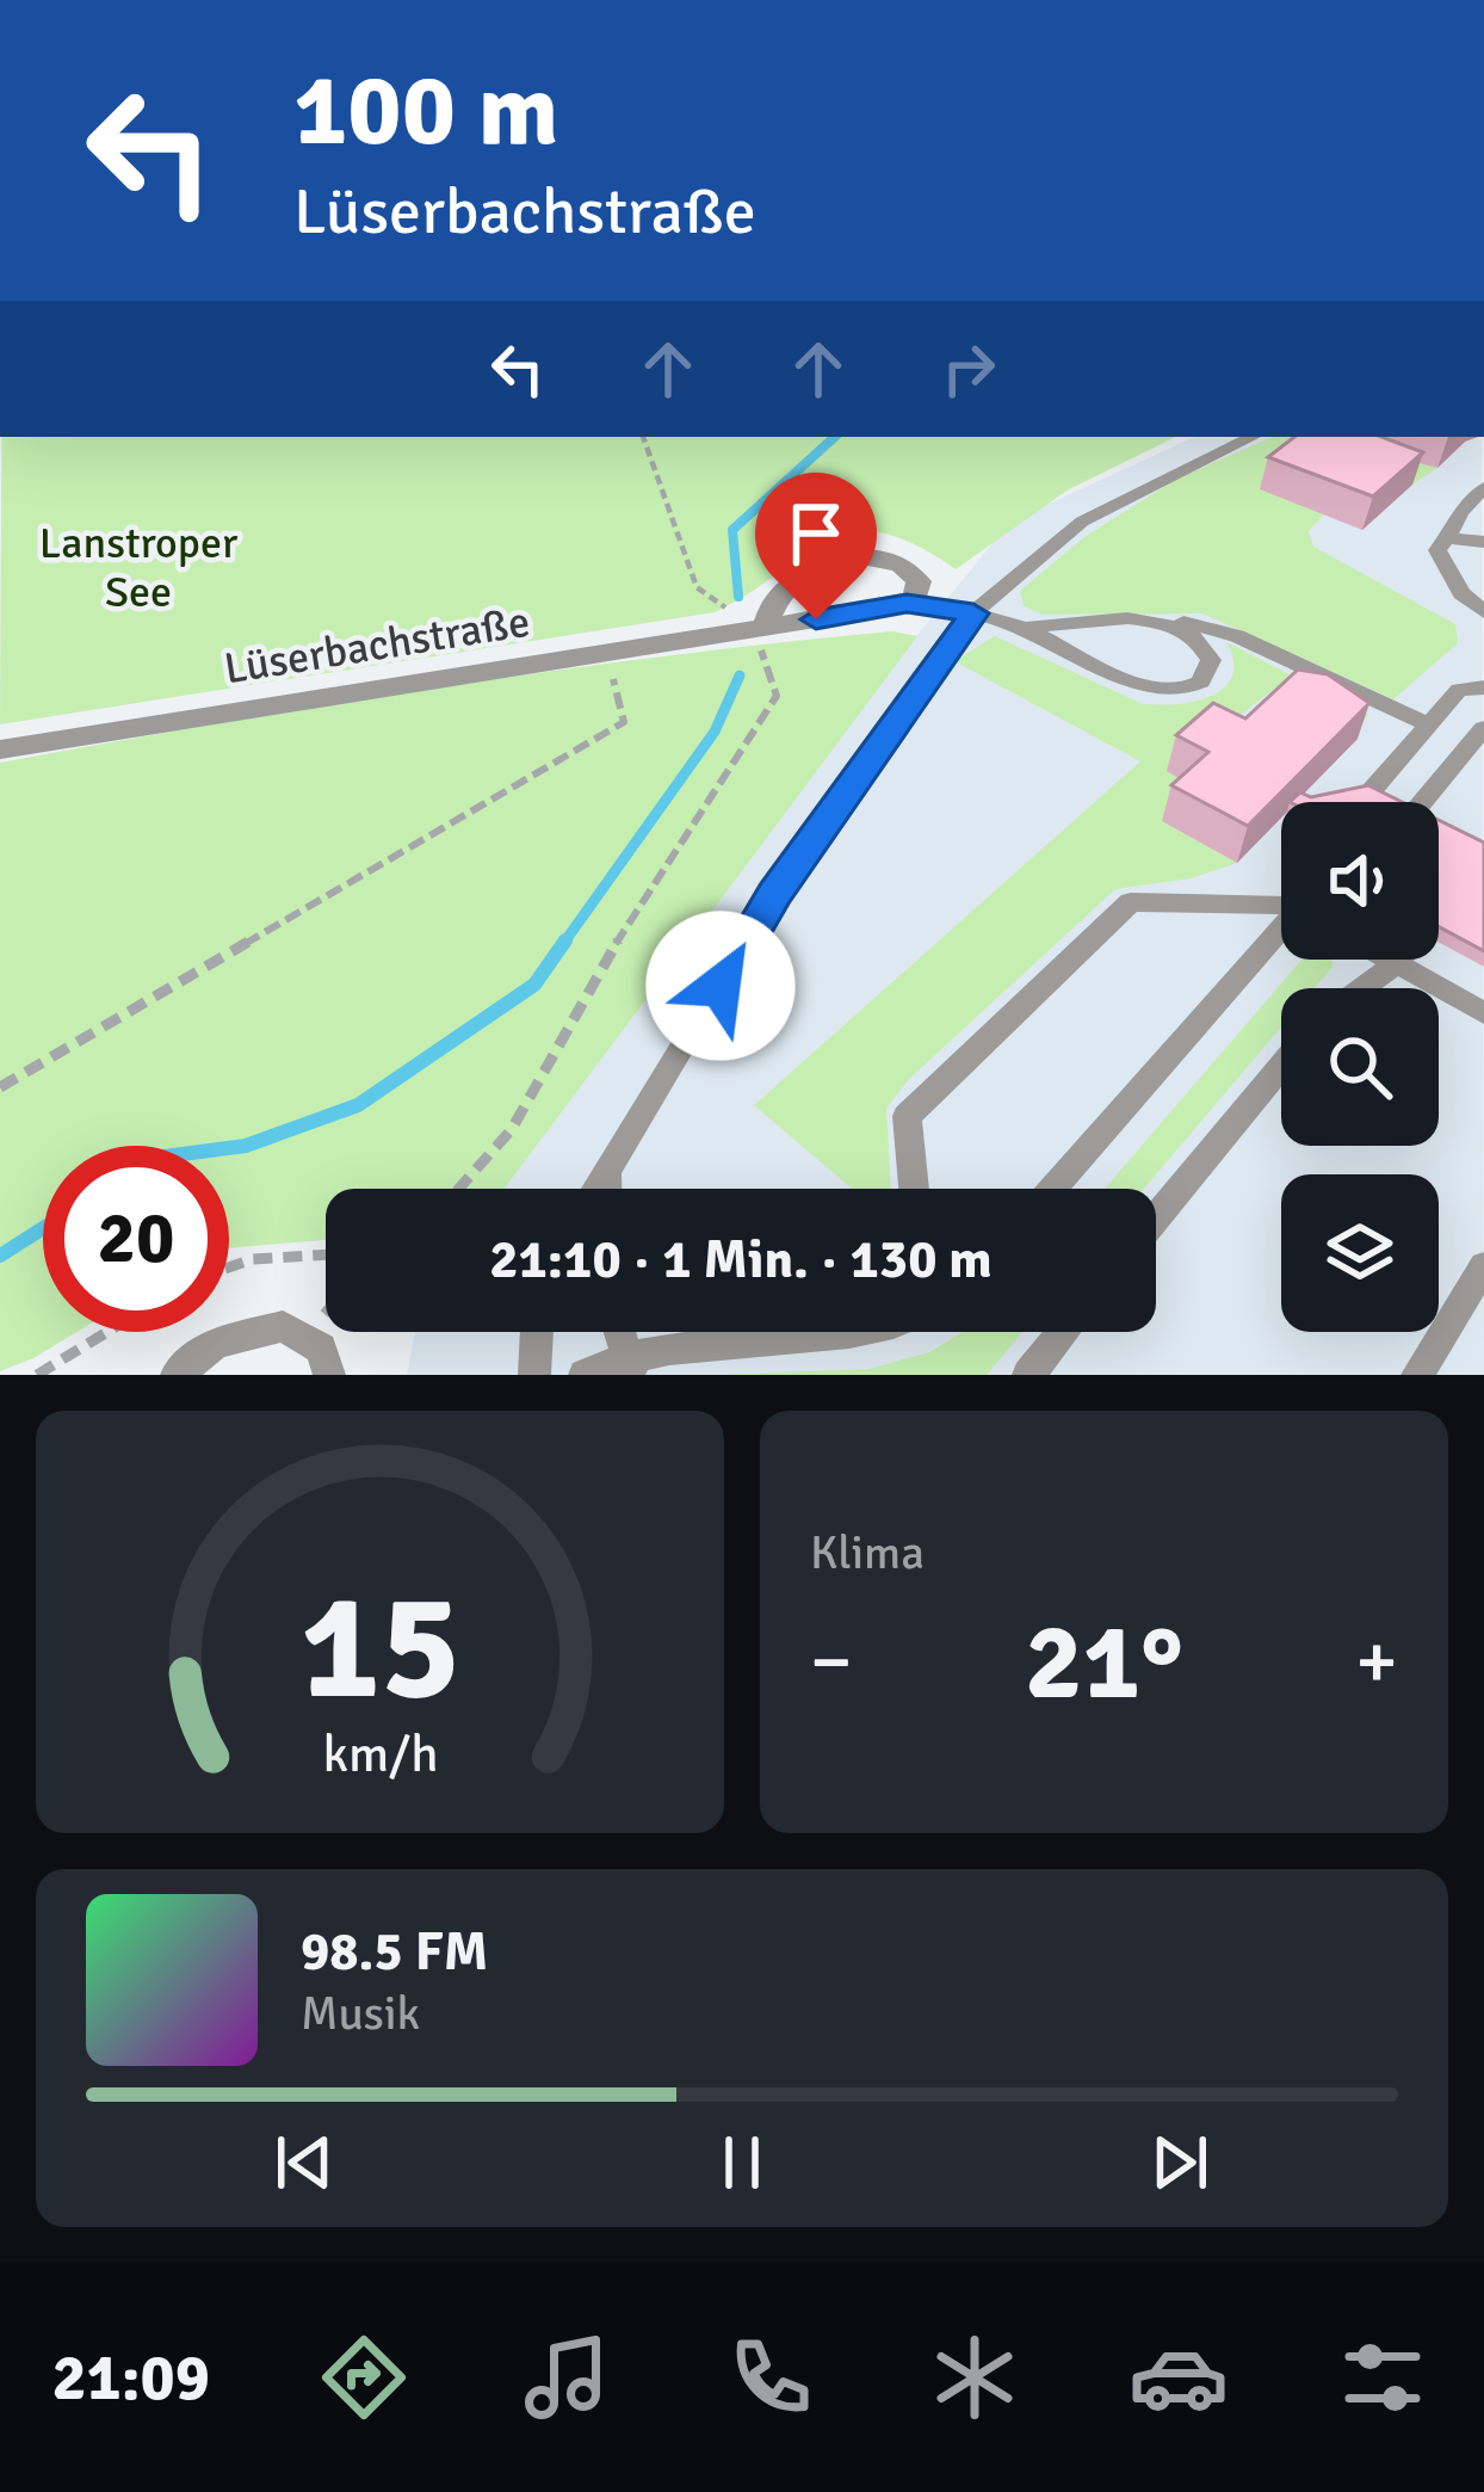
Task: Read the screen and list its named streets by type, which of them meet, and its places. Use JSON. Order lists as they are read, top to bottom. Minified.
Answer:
{"streets":{"street":["Lüserbachstraße"]},"parks":["Lanstroper See"],"page":{"turn":["100 m","Lüserbachstraße"],"limit":"20","trip":"21:10 · 1 Min. · 130 m","tile":"Klima","heat":["−","21°","+"],"song":["98.5 FM","Musik"],"tabs":"21:09","gauge":["15","km/h"]}}
